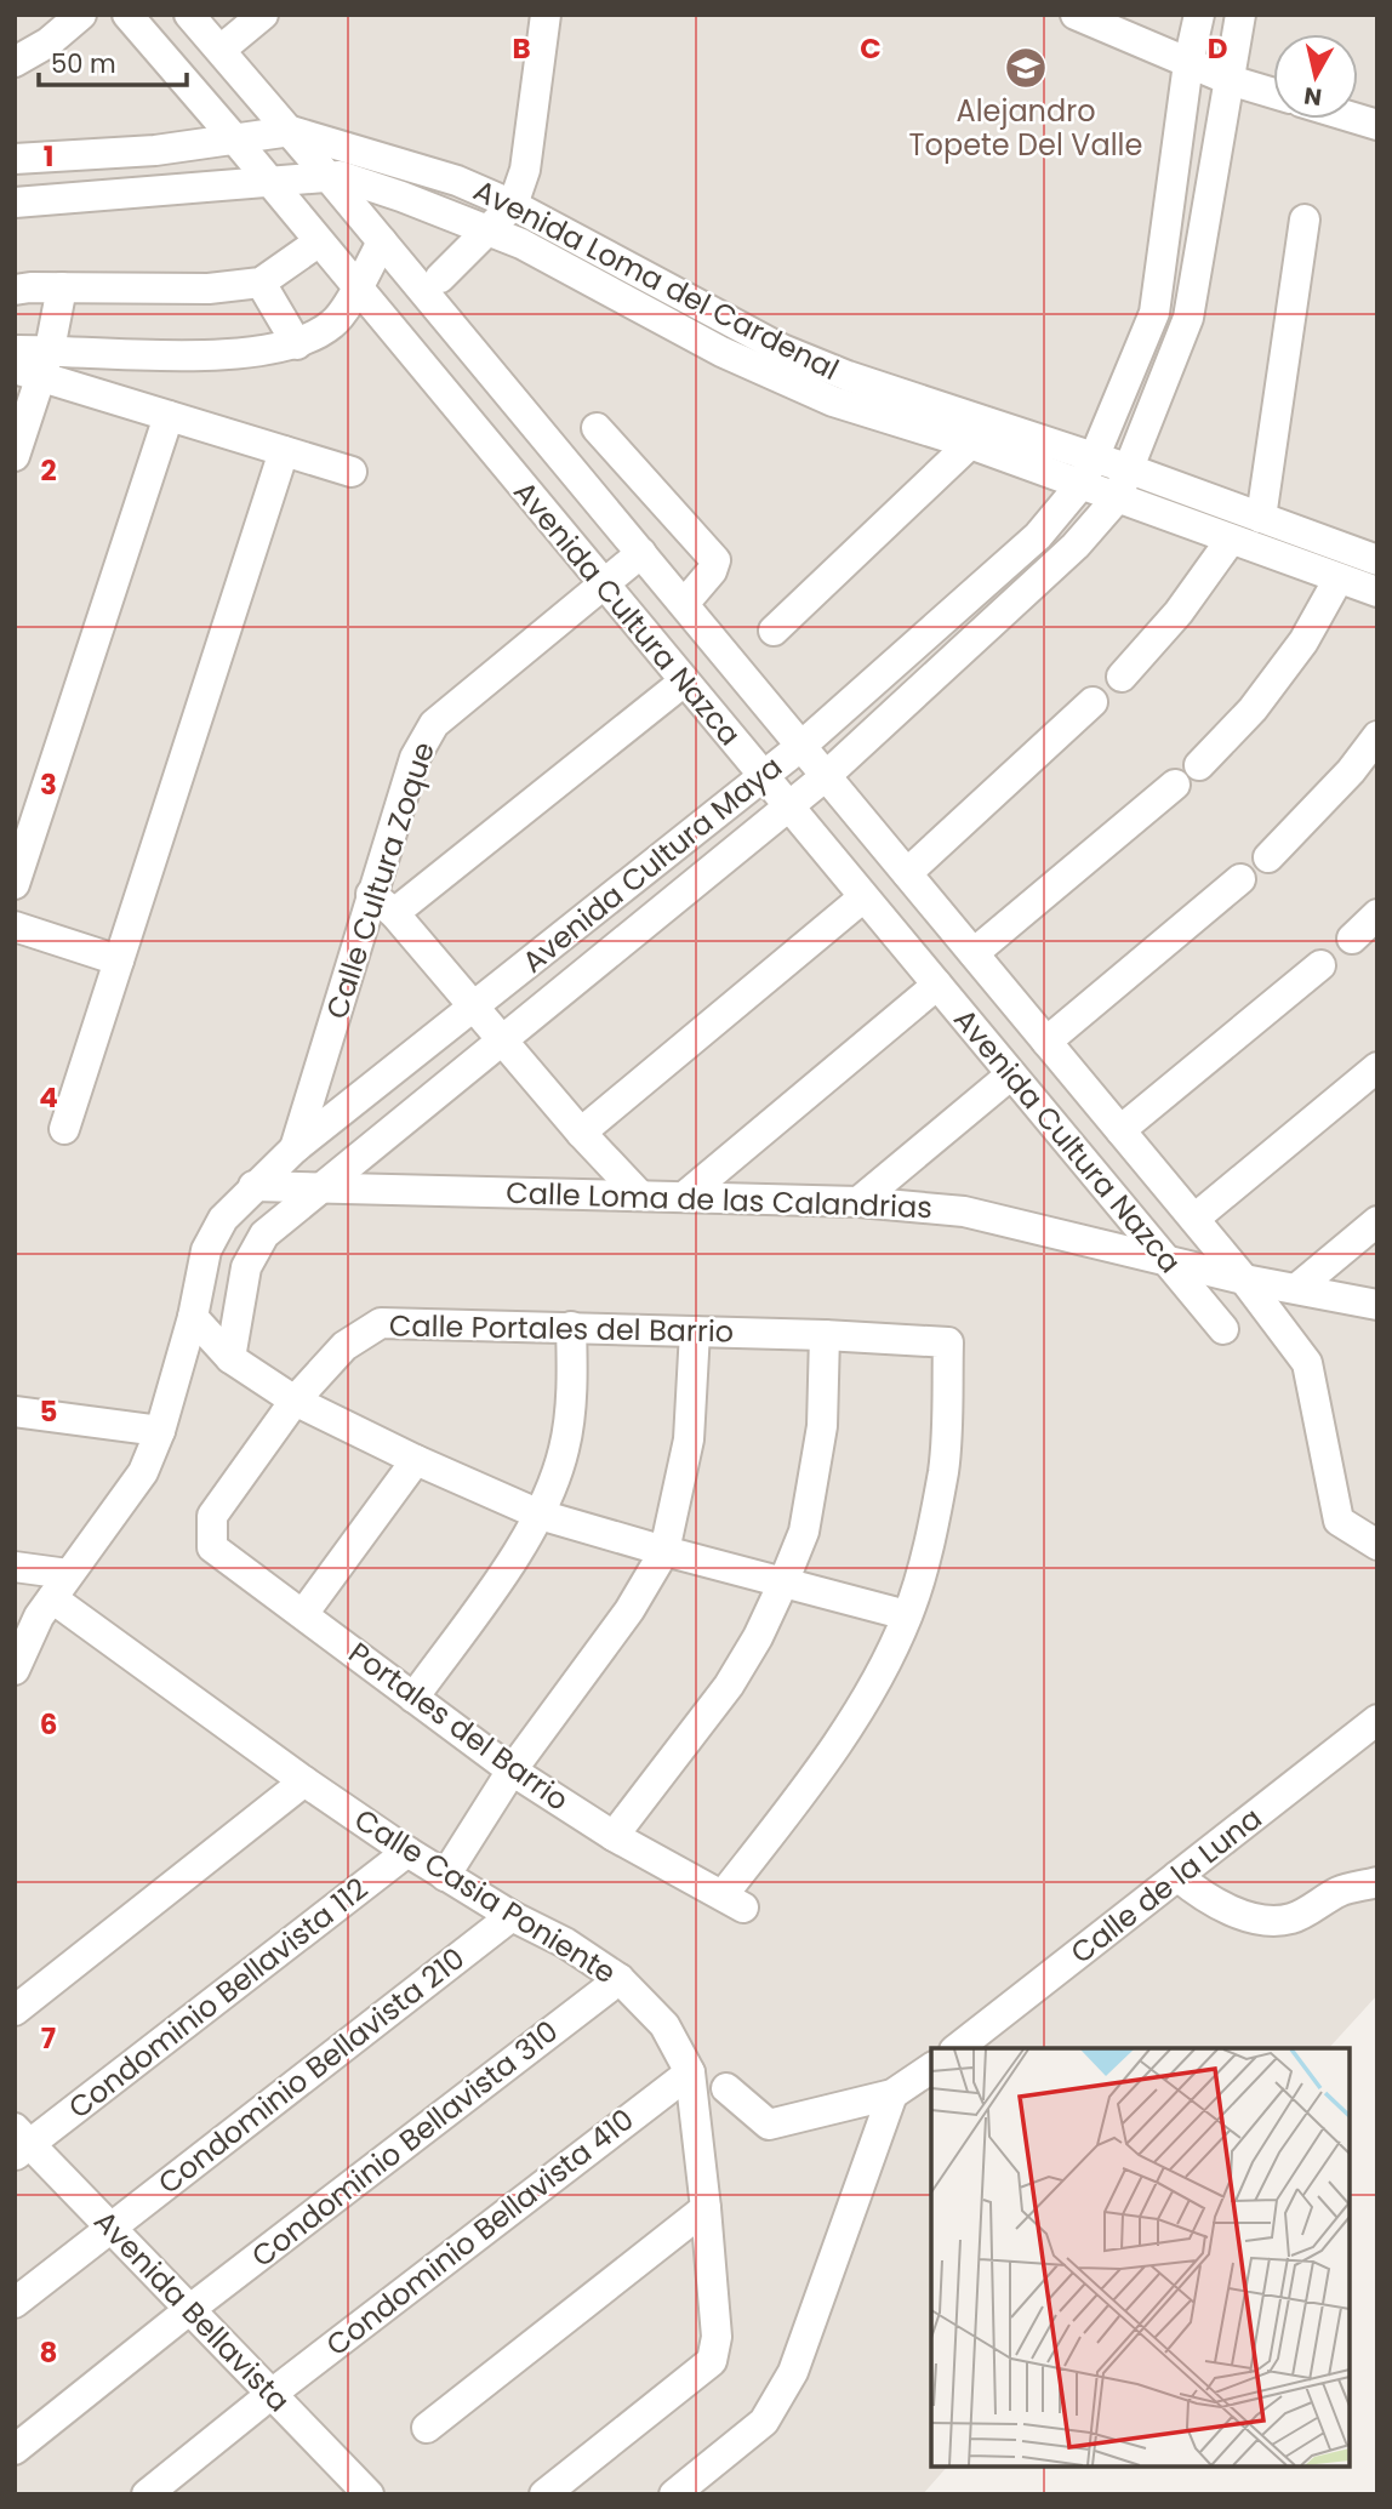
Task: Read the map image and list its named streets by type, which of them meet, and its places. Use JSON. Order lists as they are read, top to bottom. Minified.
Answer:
{"streets":{"street":["Avenida Loma del Cardenal","Avenida Cultura Nazca","Avenida Cultura Maya","Calle Cultura Zoque","Calle Loma de las Calandrias","Calle Portales del Barrio","Portales del Barrio","Calle de la Luna","Calle Casia Poniente","Condominio Bellavista 112","Condominio Bellavista 210","Condominio Bellavista 310","Condominio Bellavista 410","Avenida Bellavista"]},"crossings":[["Avenida Loma del Cardenal","Avenida Cultura Nazca"],["Avenida Loma del Cardenal","Avenida Cultura Maya"],["Avenida Cultura Nazca","Avenida Cultura Maya"],["Avenida Cultura Nazca","Calle Cultura Zoque"],["Avenida Cultura Nazca","Calle Loma de las Calandrias"],["Avenida Cultura Maya","Calle Cultura Zoque"],["Avenida Cultura Maya","Calle Loma de las Calandrias"],["Avenida Cultura Maya","Calle Casia Poniente"],["Calle Portales del Barrio","Portales del Barrio"],["Calle Casia Poniente","Condominio Bellavista 112"],["Calle Casia Poniente","Condominio Bellavista 210"],["Calle Casia Poniente","Condominio Bellavista 310"],["Calle Casia Poniente","Condominio Bellavista 410"],["Condominio Bellavista 112","Avenida Bellavista"],["Condominio Bellavista 210","Avenida Bellavista"],["Condominio Bellavista 310","Avenida Bellavista"],["Condominio Bellavista 410","Avenida Bellavista"]],"places":{"school or university":["Alejandro Topete Del Valle"]},"scale_bar":"50 m","north":"bottom","grid":{"columns":["B","C","D"],"rows":["1","2","3","4","5","6","7","8"]}}
